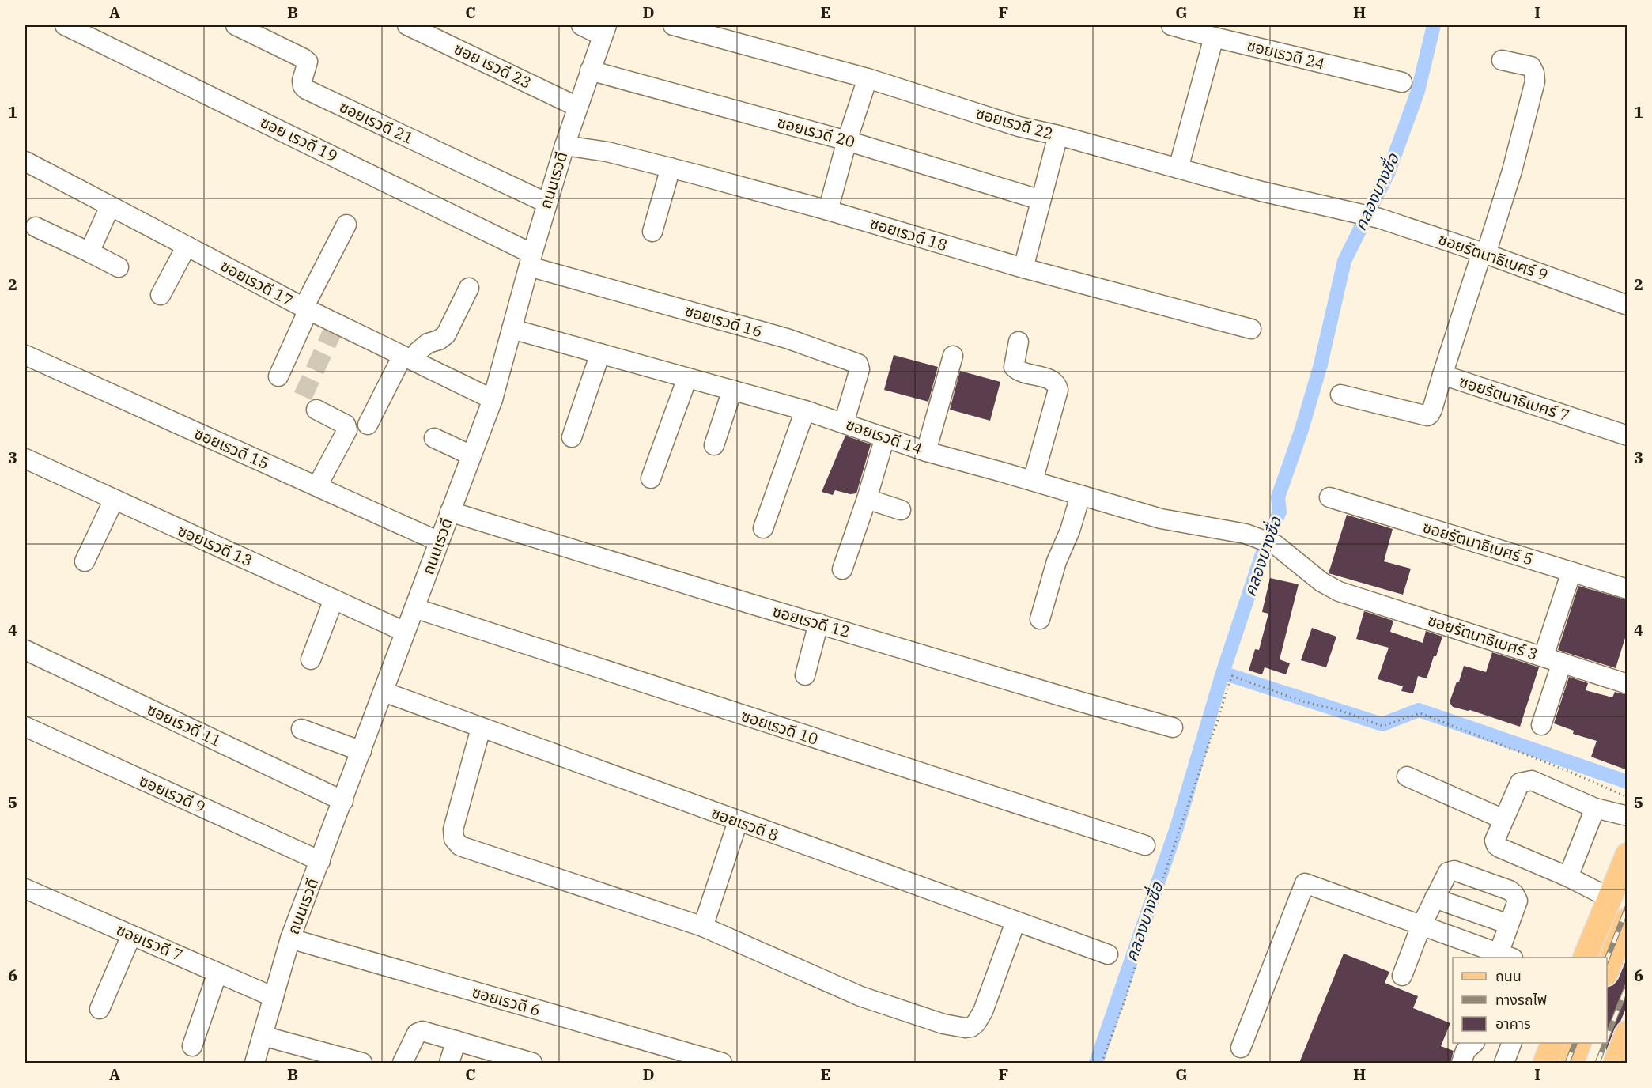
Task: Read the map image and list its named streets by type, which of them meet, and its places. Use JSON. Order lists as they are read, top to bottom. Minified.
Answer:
{"streets":{"street":["ซอยเรวดี 24","ซอย เรวดี 23","ซอยเรวดี 21","ซอยเรวดี 22","ซอยเรวดี 20","ซอย เรวดี 19","ถนนเรวดี","ซอยเรวดี 18","ซอยรัตนาธิเบศร์ 9","ซอยเรวดี 17","ซอยเรวดี 16","ซอยรัตนาธิเบศร์ 7","ซอยเรวดี 14","ซอยเรวดี 15","ซอยรัตนาธิเบศร์ 5","ซอยเรวดี 13","ซอยเรวดี 12","ซอยรัตนาธิเบศร์ 3","ซอยเรวดี 11","ซอยเรวดี 10","ซอยเรวดี 9","ซอยเรวดี 8","ซอยเรวดี 7","ซอยเรวดี 6"]},"crossings":[["ซอย เรวดี 23","ถนนเรวดี"],["ซอยเรวดี 21","ถนนเรวดี"],["ซอยเรวดี 22","ซอยรัตนาธิเบศร์ 9"],["ซอยเรวดี 20","ถนนเรวดี"],["ซอย เรวดี 19","ถนนเรวดี"],["ซอย เรวดี 19","ซอยเรวดี 16"],["ถนนเรวดี","ซอยเรวดี 18"],["ถนนเรวดี","ซอยเรวดี 17"],["ถนนเรวดี","ซอยเรวดี 16"],["ถนนเรวดี","ซอยเรวดี 14"],["ถนนเรวดี","ซอยเรวดี 15"],["ถนนเรวดี","ซอยเรวดี 13"],["ถนนเรวดี","ซอยเรวดี 12"],["ถนนเรวดี","ซอยเรวดี 11"],["ถนนเรวดี","ซอยเรวดี 10"],["ถนนเรวดี","ซอยเรวดี 9"],["ถนนเรวดี","ซอยเรวดี 8"],["ถนนเรวดี","ซอยเรวดี 7"],["ถนนเรวดี","ซอยเรวดี 6"],["ซอยรัตนาธิเบศร์ 9","ซอยรัตนาธิเบศร์ 7"],["ซอยเรวดี 16","ซอยเรวดี 14"],["ซอยเรวดี 14","ซอยรัตนาธิเบศร์ 3"]],"water":["คลองบางซื่อ"],"legend":["ถนน","ทางรถไฟ","อาคาร"],"grid":{"columns":["A","B","C","D","E","F","G","H","I"],"rows":["1","2","3","4","5","6"]}}
